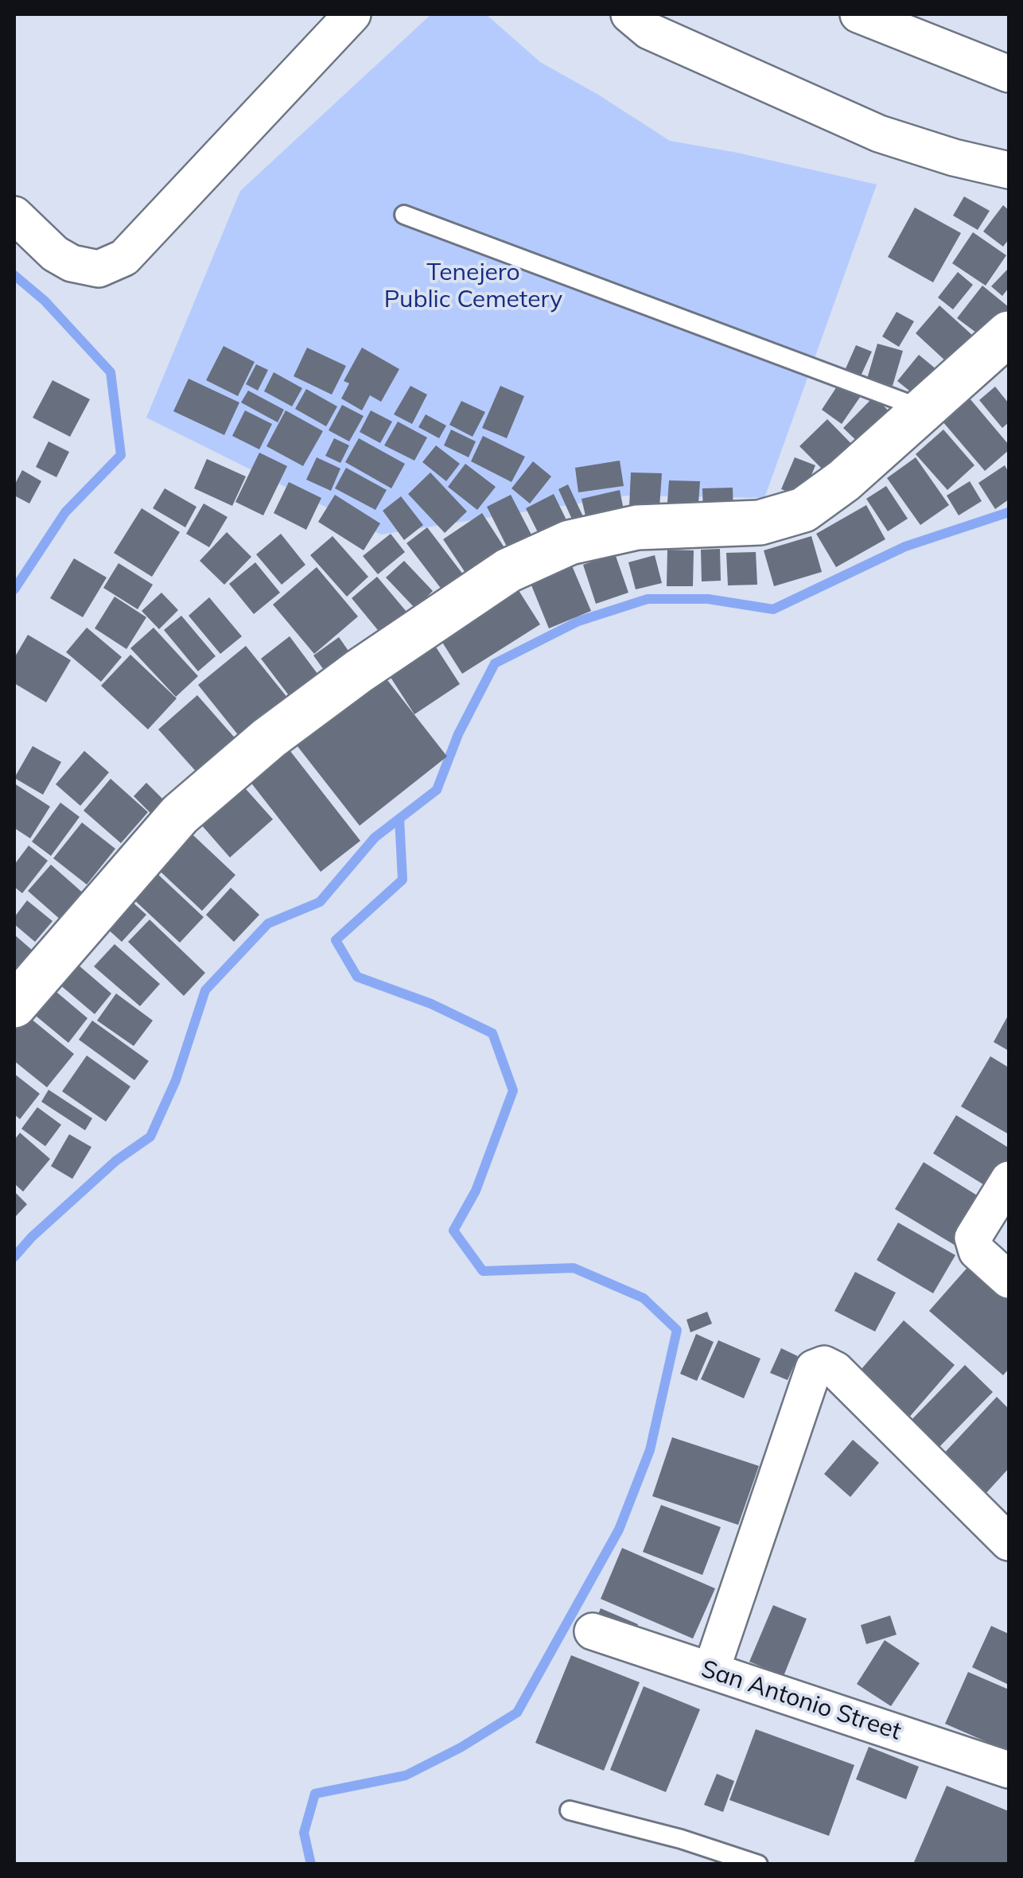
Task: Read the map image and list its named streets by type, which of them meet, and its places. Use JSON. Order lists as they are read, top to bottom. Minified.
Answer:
{"streets":{"street":["San Antonio Street"]},"parks":["Tenejero Public Cemetery"]}
